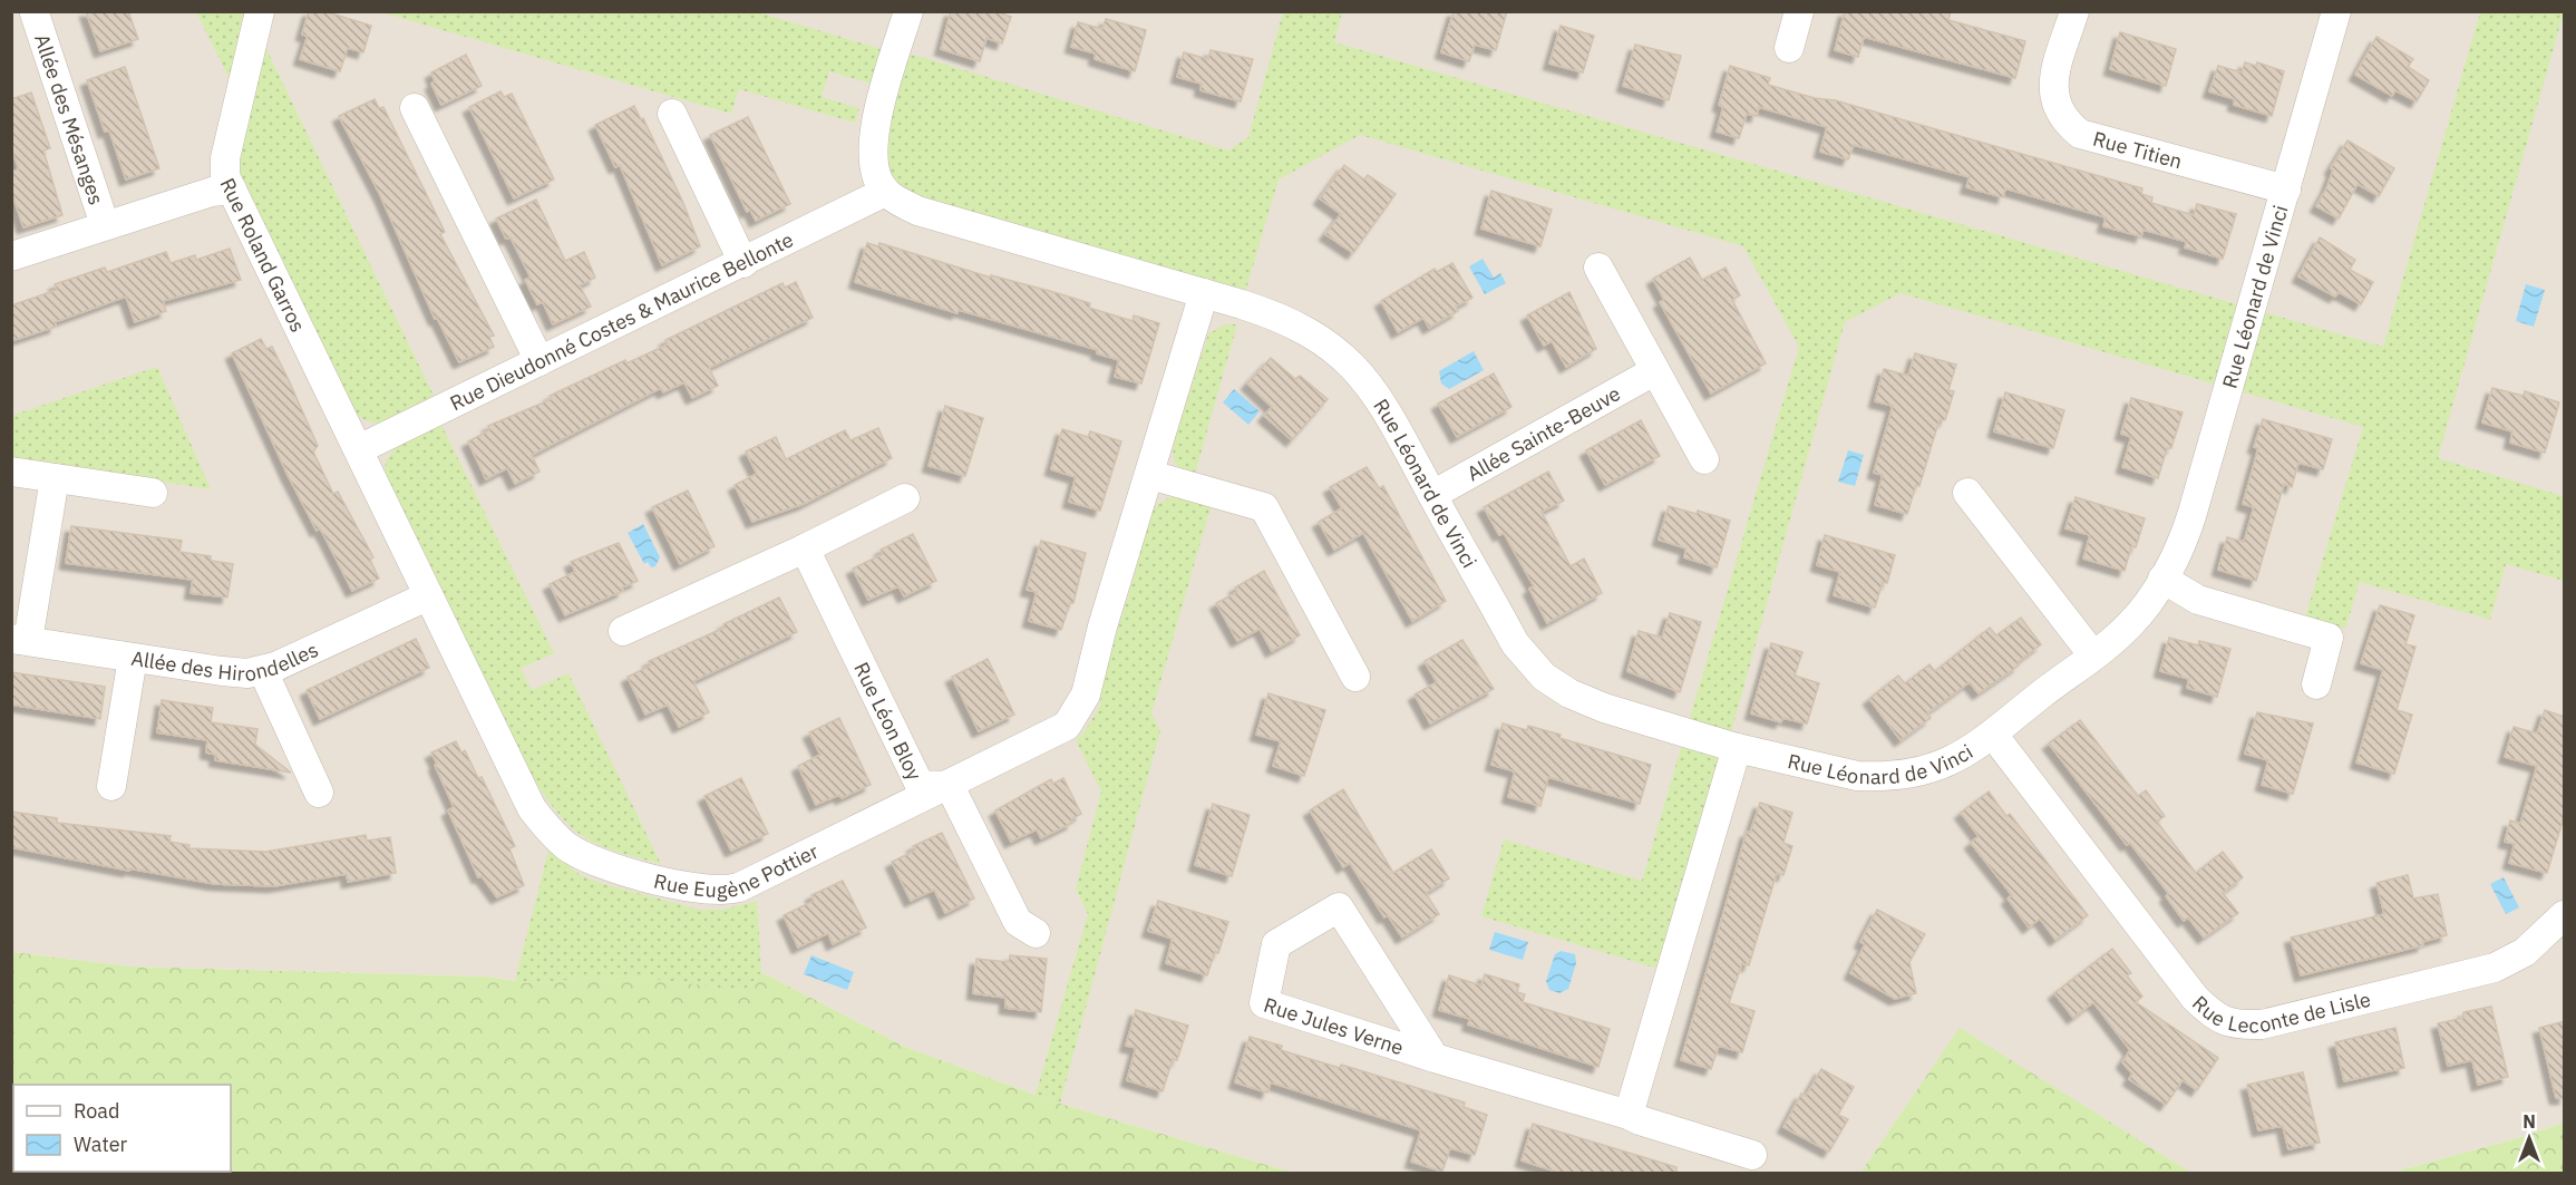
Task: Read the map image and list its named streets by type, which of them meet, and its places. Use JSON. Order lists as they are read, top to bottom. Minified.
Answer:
{"streets":{"street":["Allée des Mésanges","Rue Titien","Rue Roland Garros","Rue Léonard de Vinci","Rue Dieudonné Costes & Maurice Bellonte","Allée Sainte-Beuve","Allée des Hirondelles","Rue Léon Bloy","Rue Eugène Pottier","Rue Leconte de Lisle","Rue Jules Verne"]},"crossings":[["Rue Titien","Rue Léonard de Vinci"],["Rue Roland Garros","Rue Dieudonné Costes & Maurice Bellonte"],["Rue Roland Garros","Rue Eugène Pottier"],["Rue Léonard de Vinci","Rue Dieudonné Costes & Maurice Bellonte"],["Rue Léonard de Vinci","Allée Sainte-Beuve"],["Rue Léonard de Vinci","Rue Eugène Pottier"],["Rue Léonard de Vinci","Rue Leconte de Lisle"],["Rue Dieudonné Costes & Maurice Bellonte","Rue Eugène Pottier"],["Allée des Hirondelles","Rue Eugène Pottier"],["Rue Léon Bloy","Rue Eugène Pottier"]],"legend":["Road","Water"],"north":"top"}
